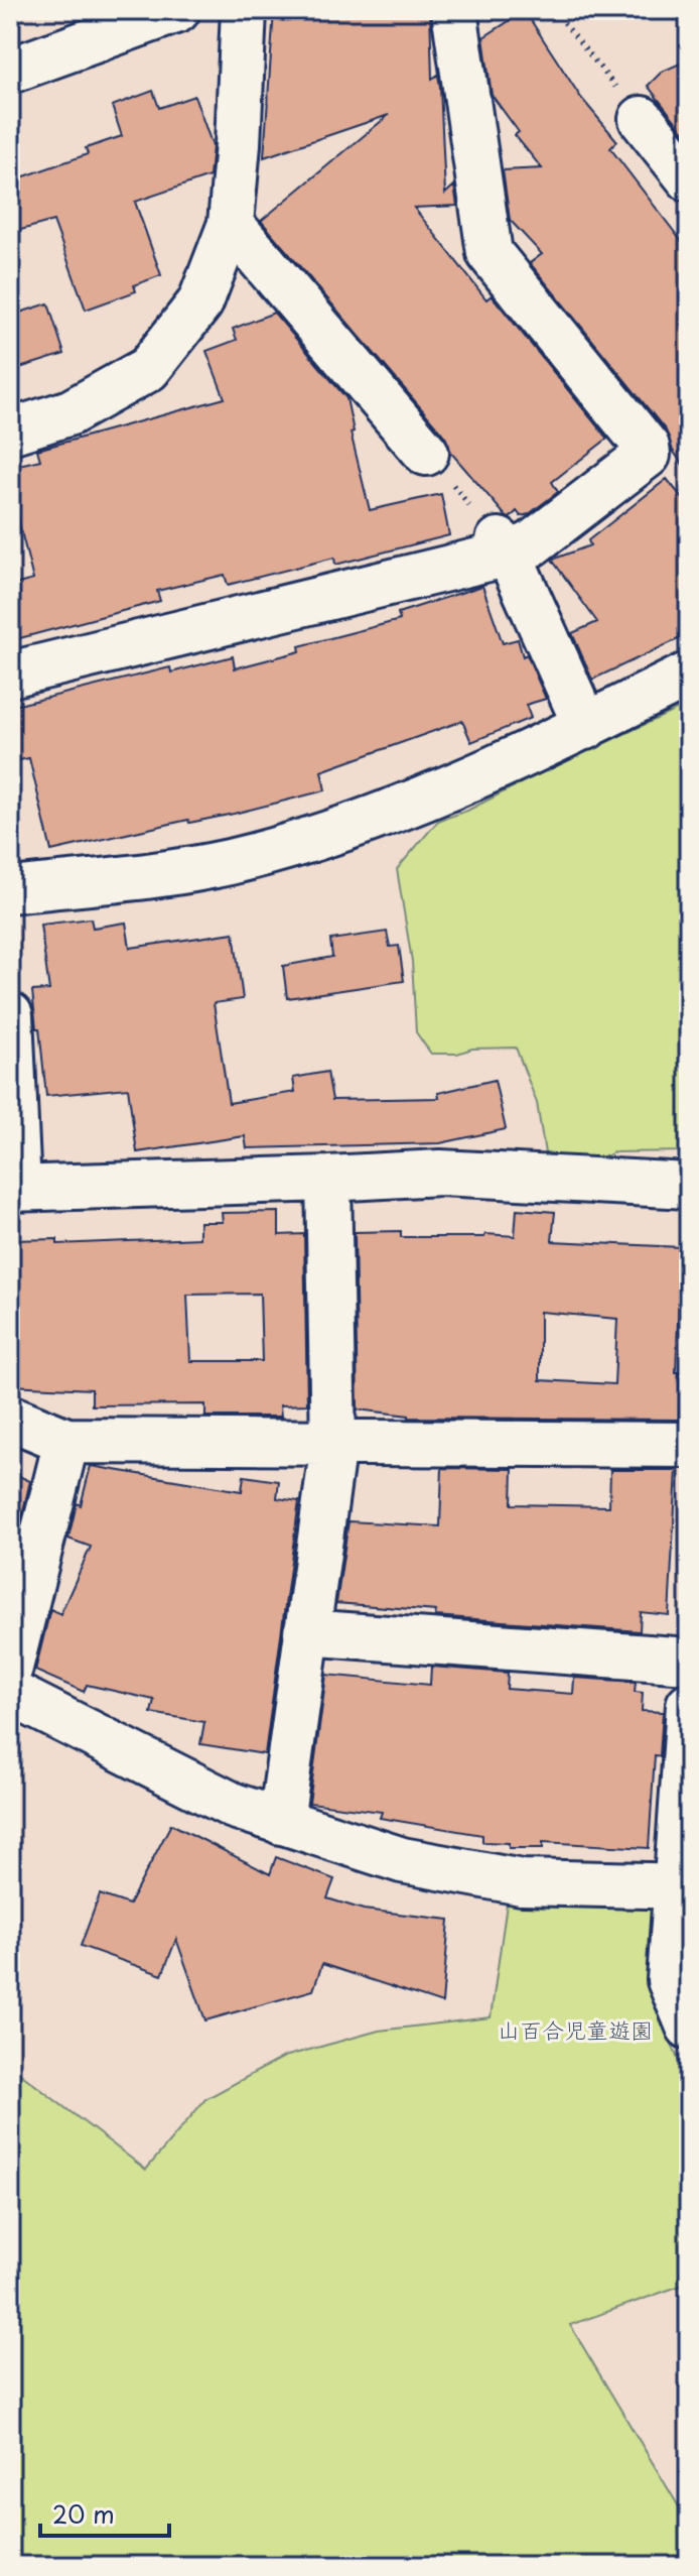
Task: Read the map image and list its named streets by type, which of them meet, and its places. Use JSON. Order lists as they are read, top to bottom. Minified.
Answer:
{"parks":["山百合児童遊園"],"scale_bar":"20 m"}
